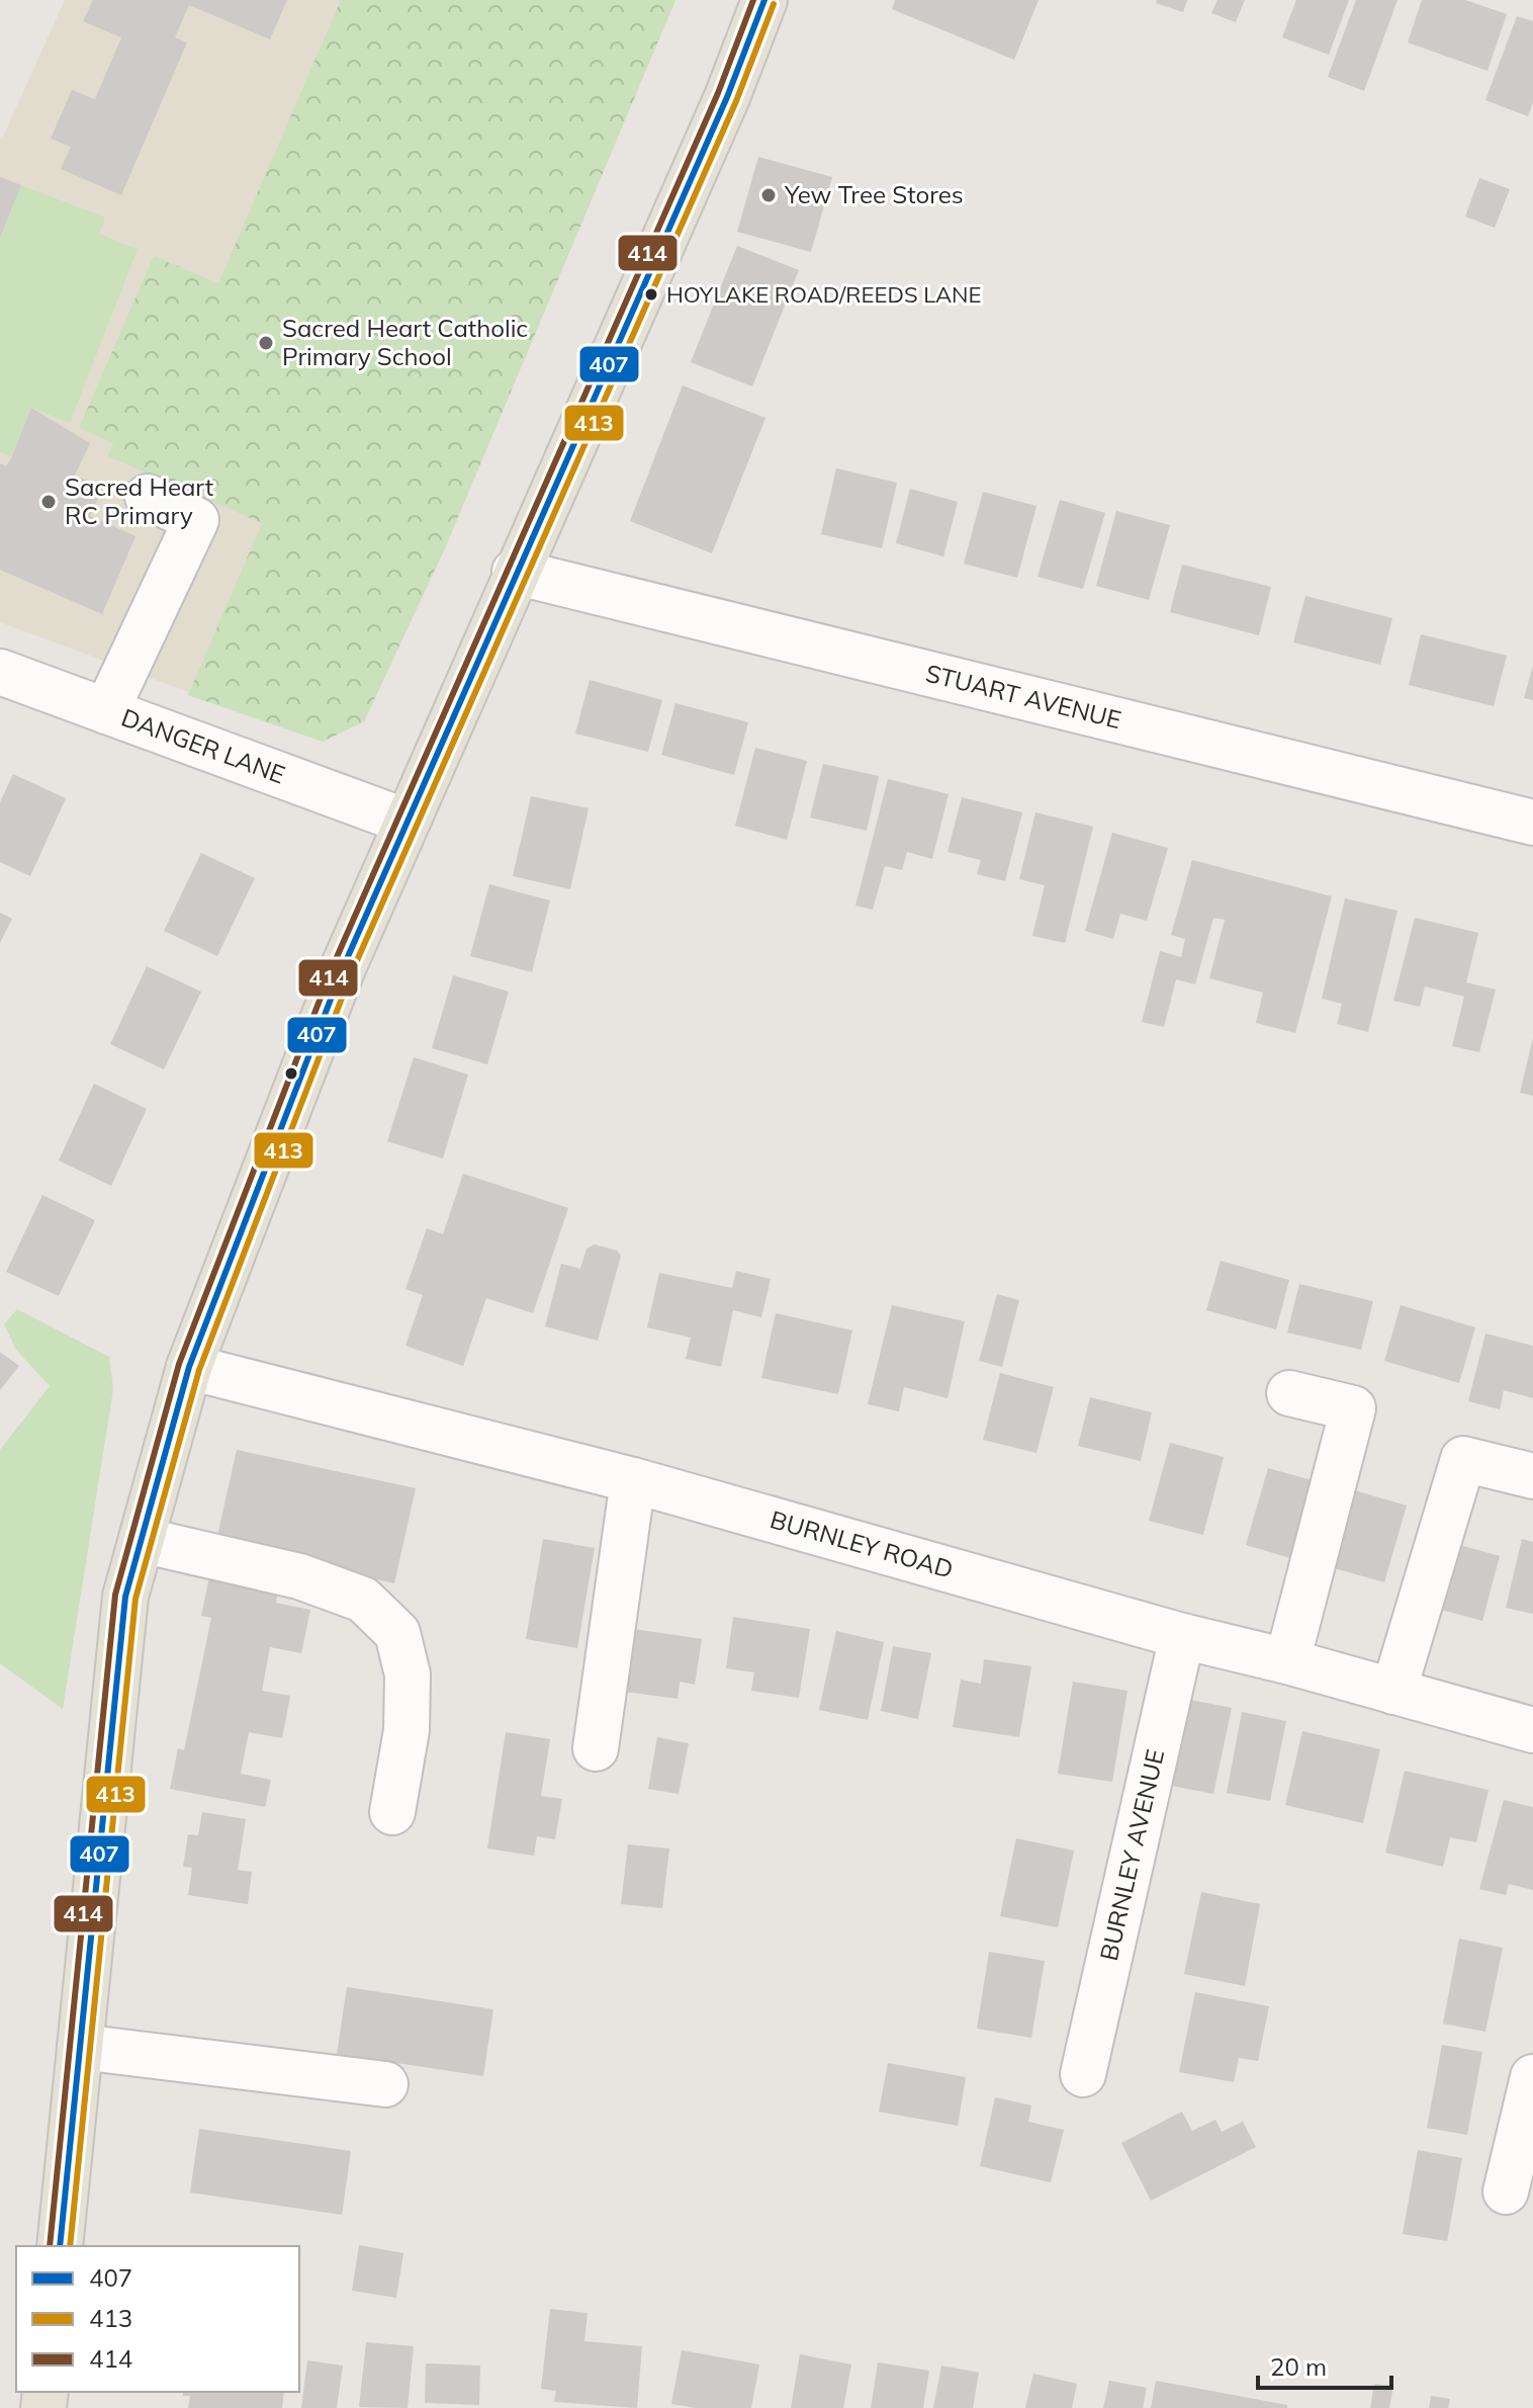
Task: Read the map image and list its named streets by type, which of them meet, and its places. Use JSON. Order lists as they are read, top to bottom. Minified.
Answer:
{"streets":{"street":["STUART AVENUE","DANGER LANE","BURNLEY ROAD","BURNLEY AVENUE"]},"crossings":[["BURNLEY ROAD","BURNLEY AVENUE"]],"places":["Yew Tree Stores","HOYLAKE ROAD/REEDS LANE","Sacred Heart Catholic Primary School","Sacred Heart RC Primary"],"lines":["transit line 407","transit line 414","transit line 413"],"legend":["407","413","414"],"scale_bar":"20 m"}
